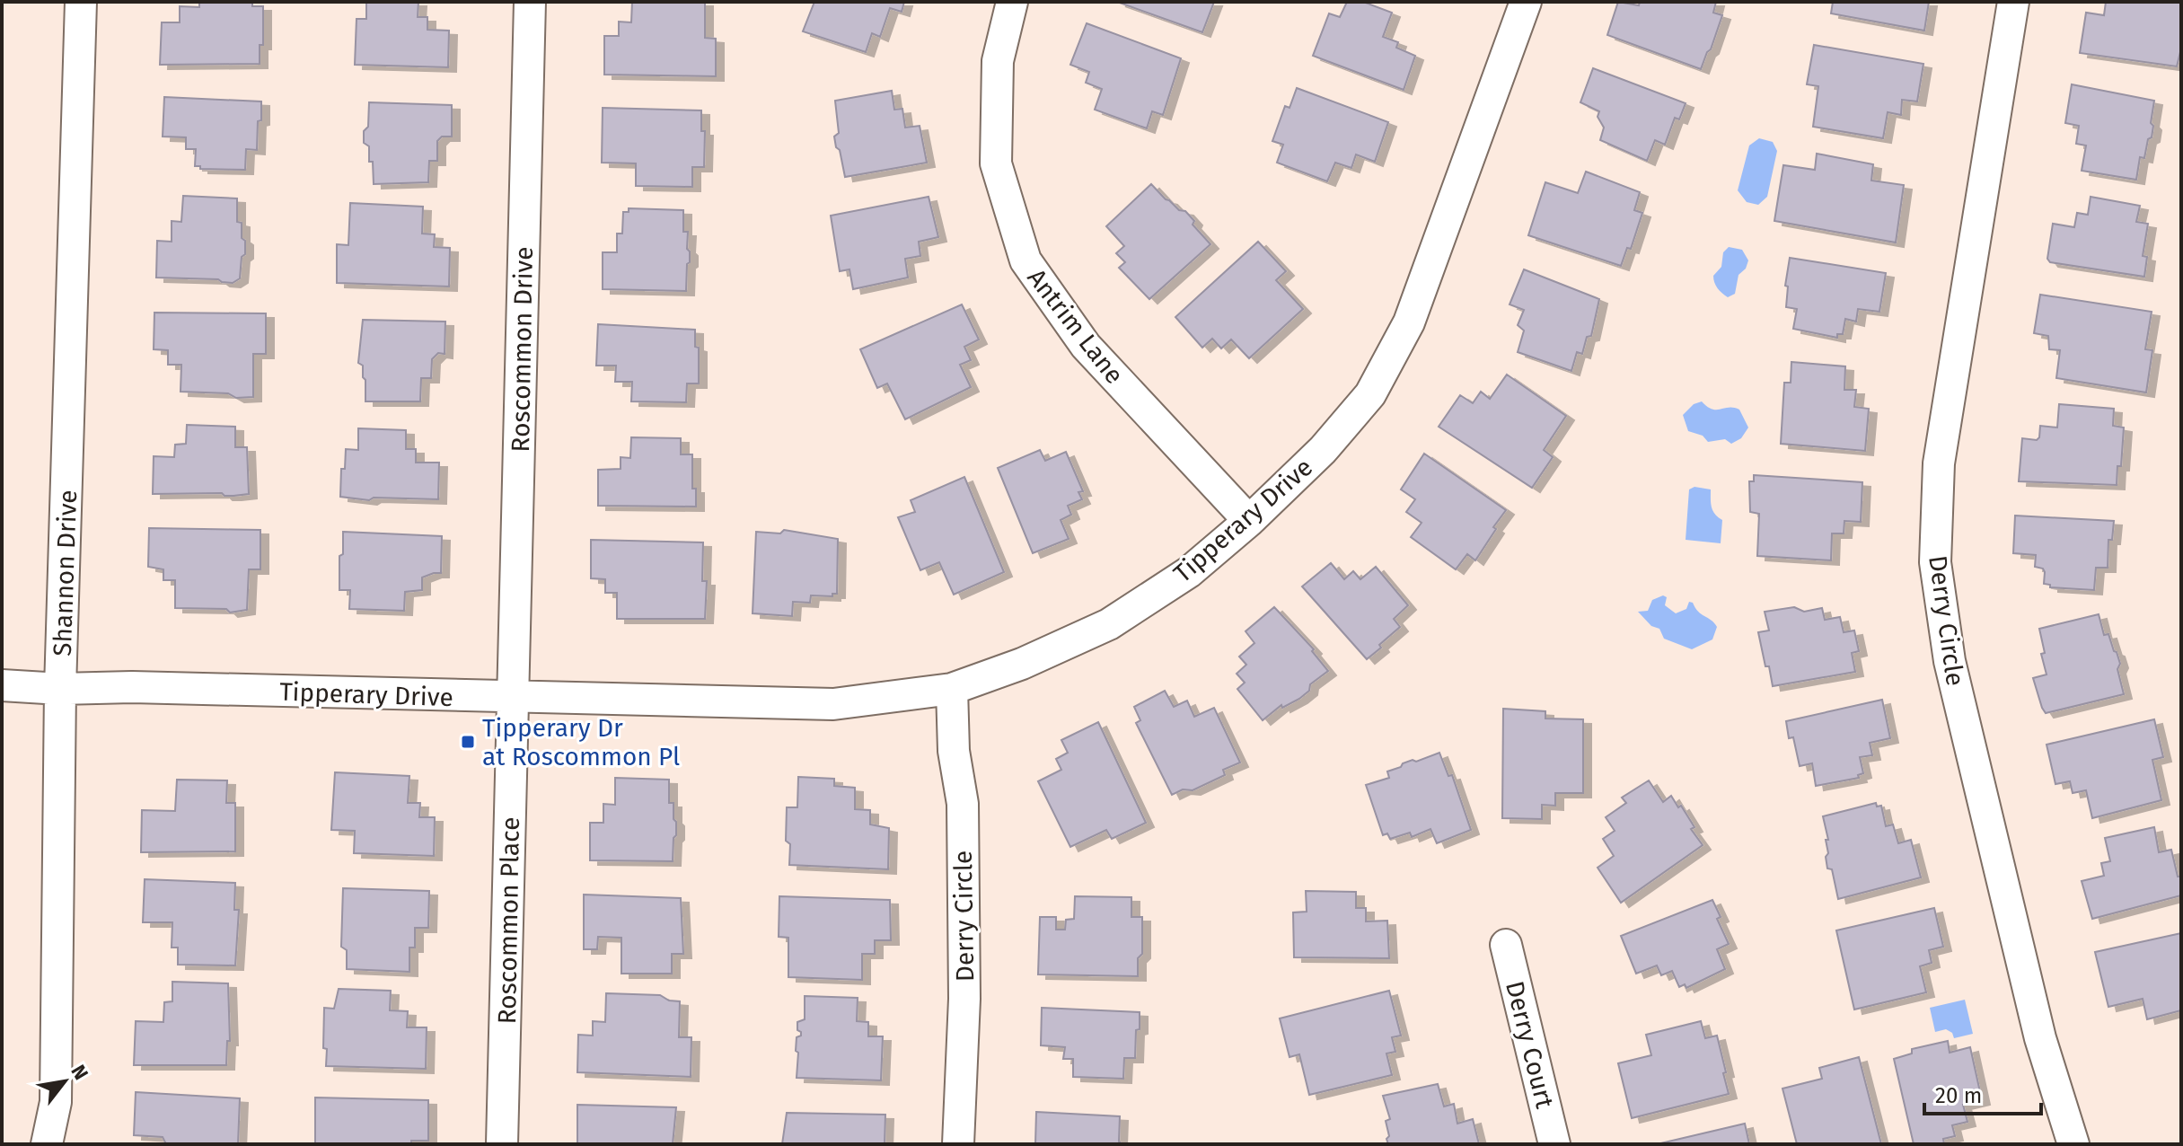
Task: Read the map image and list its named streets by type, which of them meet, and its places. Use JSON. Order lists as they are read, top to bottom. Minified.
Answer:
{"streets":{"street":["Antrim Lane","Roscommon Drive","Tipperary Drive","Shannon Drive","Derry Circle","Roscommon Place","Derry Court"]},"crossings":[["Antrim Lane","Tipperary Drive"],["Roscommon Drive","Tipperary Drive"],["Roscommon Drive","Roscommon Place"],["Tipperary Drive","Shannon Drive"],["Tipperary Drive","Derry Circle"],["Tipperary Drive","Roscommon Place"]],"places":{"transit":["Tipperary Dr at Roscommon Pl"]},"scale_bar":"20 m","north":"top right"}
